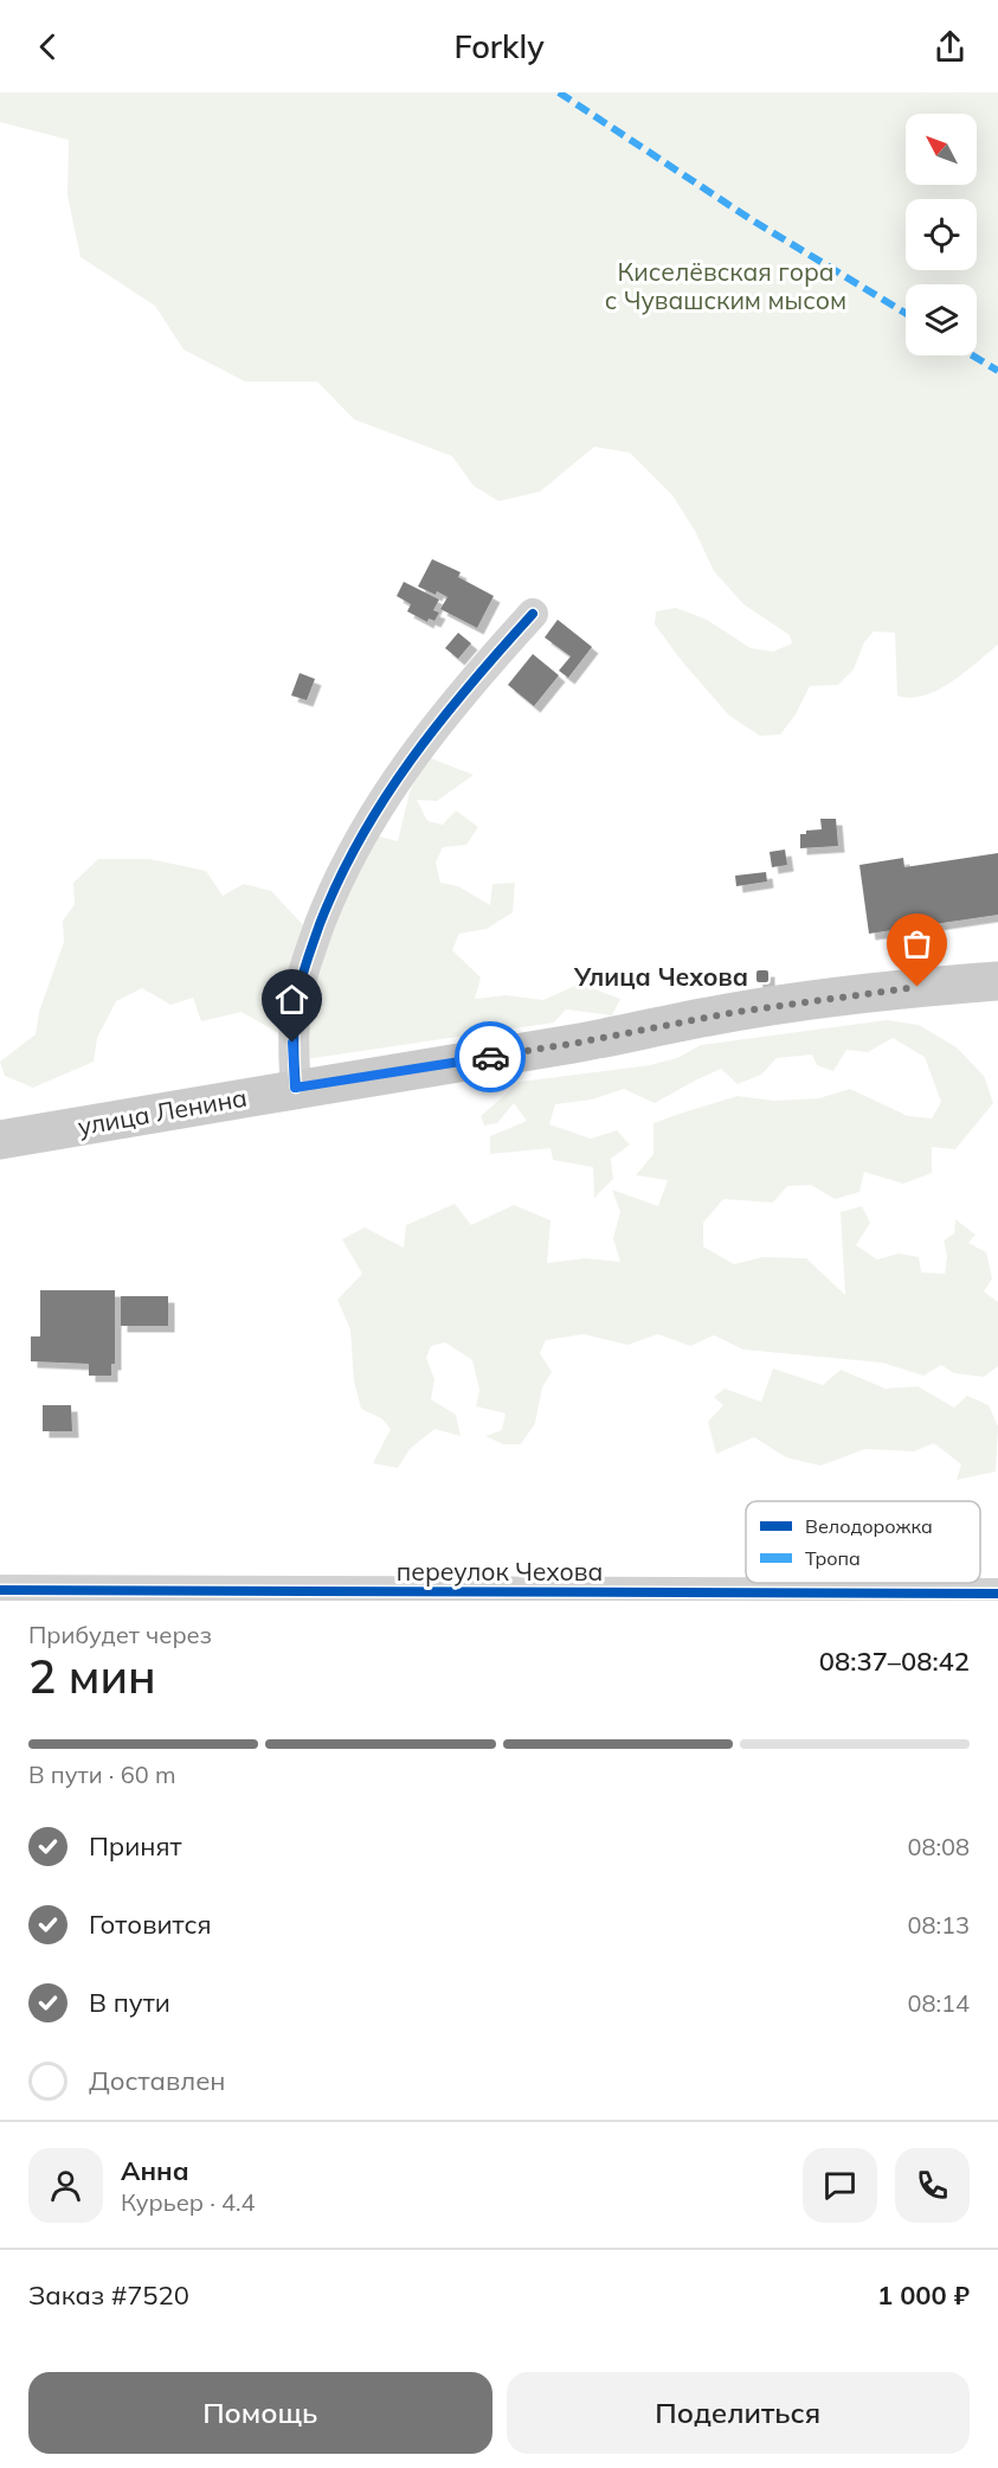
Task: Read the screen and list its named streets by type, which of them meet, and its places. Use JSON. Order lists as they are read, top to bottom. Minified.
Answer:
{"streets":{"main road":["улица Ленина"],"street":["переулок Чехова"]},"parks":["Киселёвская гора с Чувашским мысом"],"places":{"transit":["Улица Чехова"]},"legend":["Велодорожка","Тропа"],"north":"top left","page":{"header":"Forkly","heading":["2 мин","Прибудет через","08:37–08:42"],"panel":["Анна","Курьер · 4.4","Заказ #7520","1 000 ₽"],"bar":"В пути · 60 m","list":[["Принят","08:08"],["Готовится","08:13"],["В пути","08:14"],"Доставлен"],"buttons":["Помощь","Поделиться"]}}
